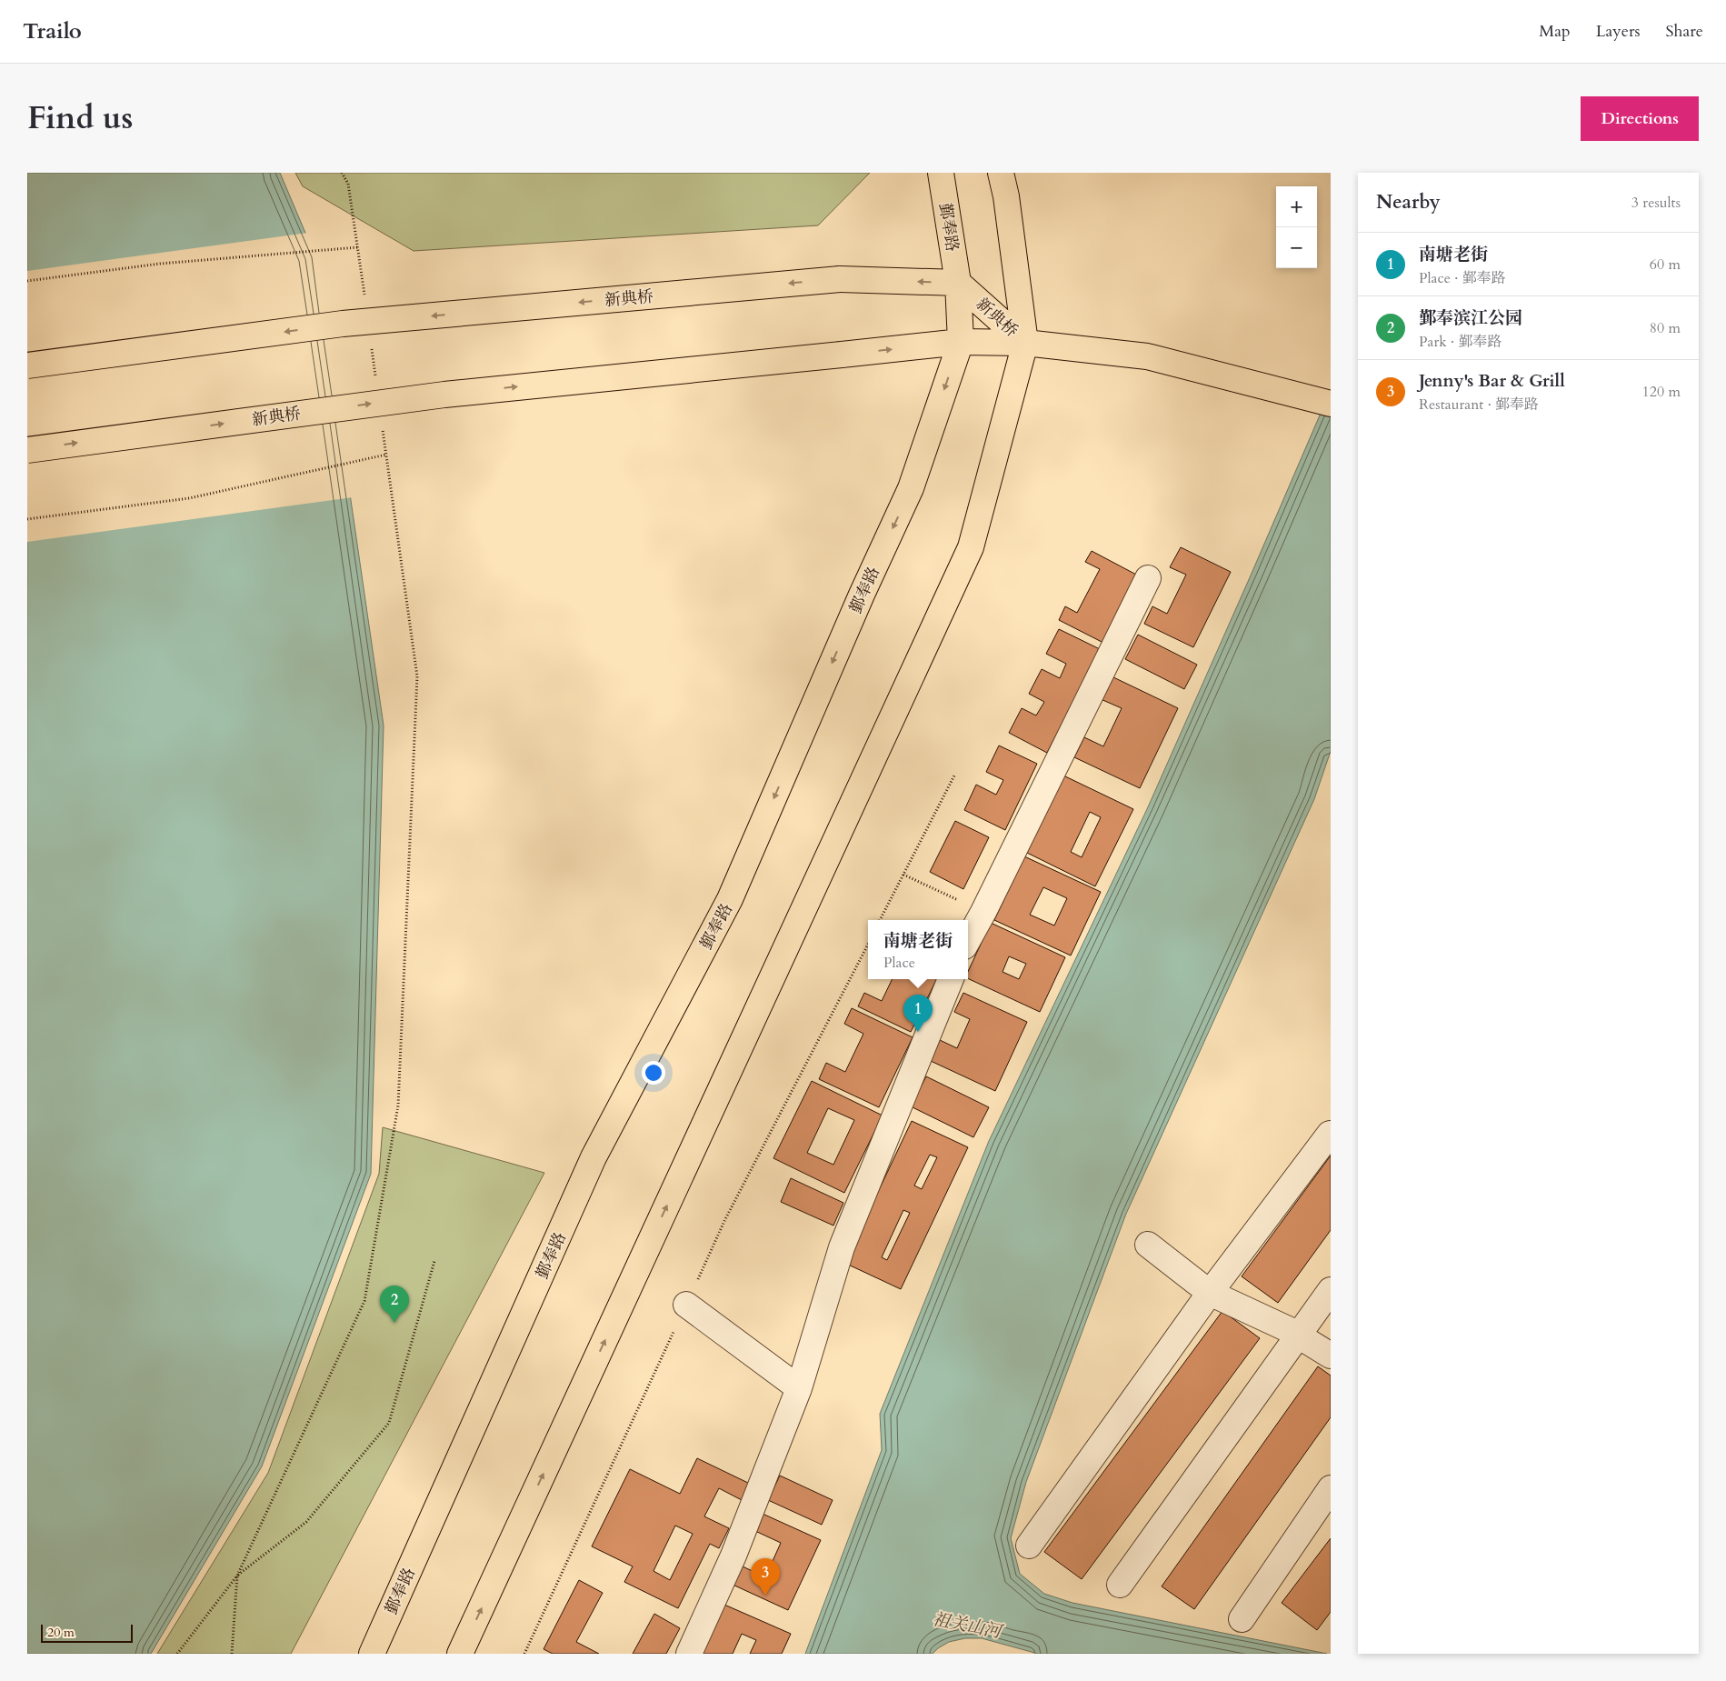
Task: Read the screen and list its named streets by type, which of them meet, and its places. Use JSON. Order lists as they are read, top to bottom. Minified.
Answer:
{"streets":{"main road":["鄞奉路","新典桥"]},"crossings":[["鄞奉路","新典桥"]],"water":["祖关山河"],"scale_bar":"20 m","page":{"header":"Trailo","nav":["Map","Layers","Share"],"title":"Find us","buttons":"Directions","heading":["Nearby","3 results"],"map_buttons":["+","−"],"list":[{"mark":"1","name":"南塘老街","note":"Place · 鄞奉路","value":"60 m"},{"mark":"2","name":"鄞奉滨江公园","note":"Park · 鄞奉路","value":"80 m"},{"mark":"3","name":"Jenny's Bar & Grill","note":"Restaurant · 鄞奉路","value":"120 m"}],"popup":["南塘老街","Place"],"pins":["1","2","3"],"scale":"20 m"}}
